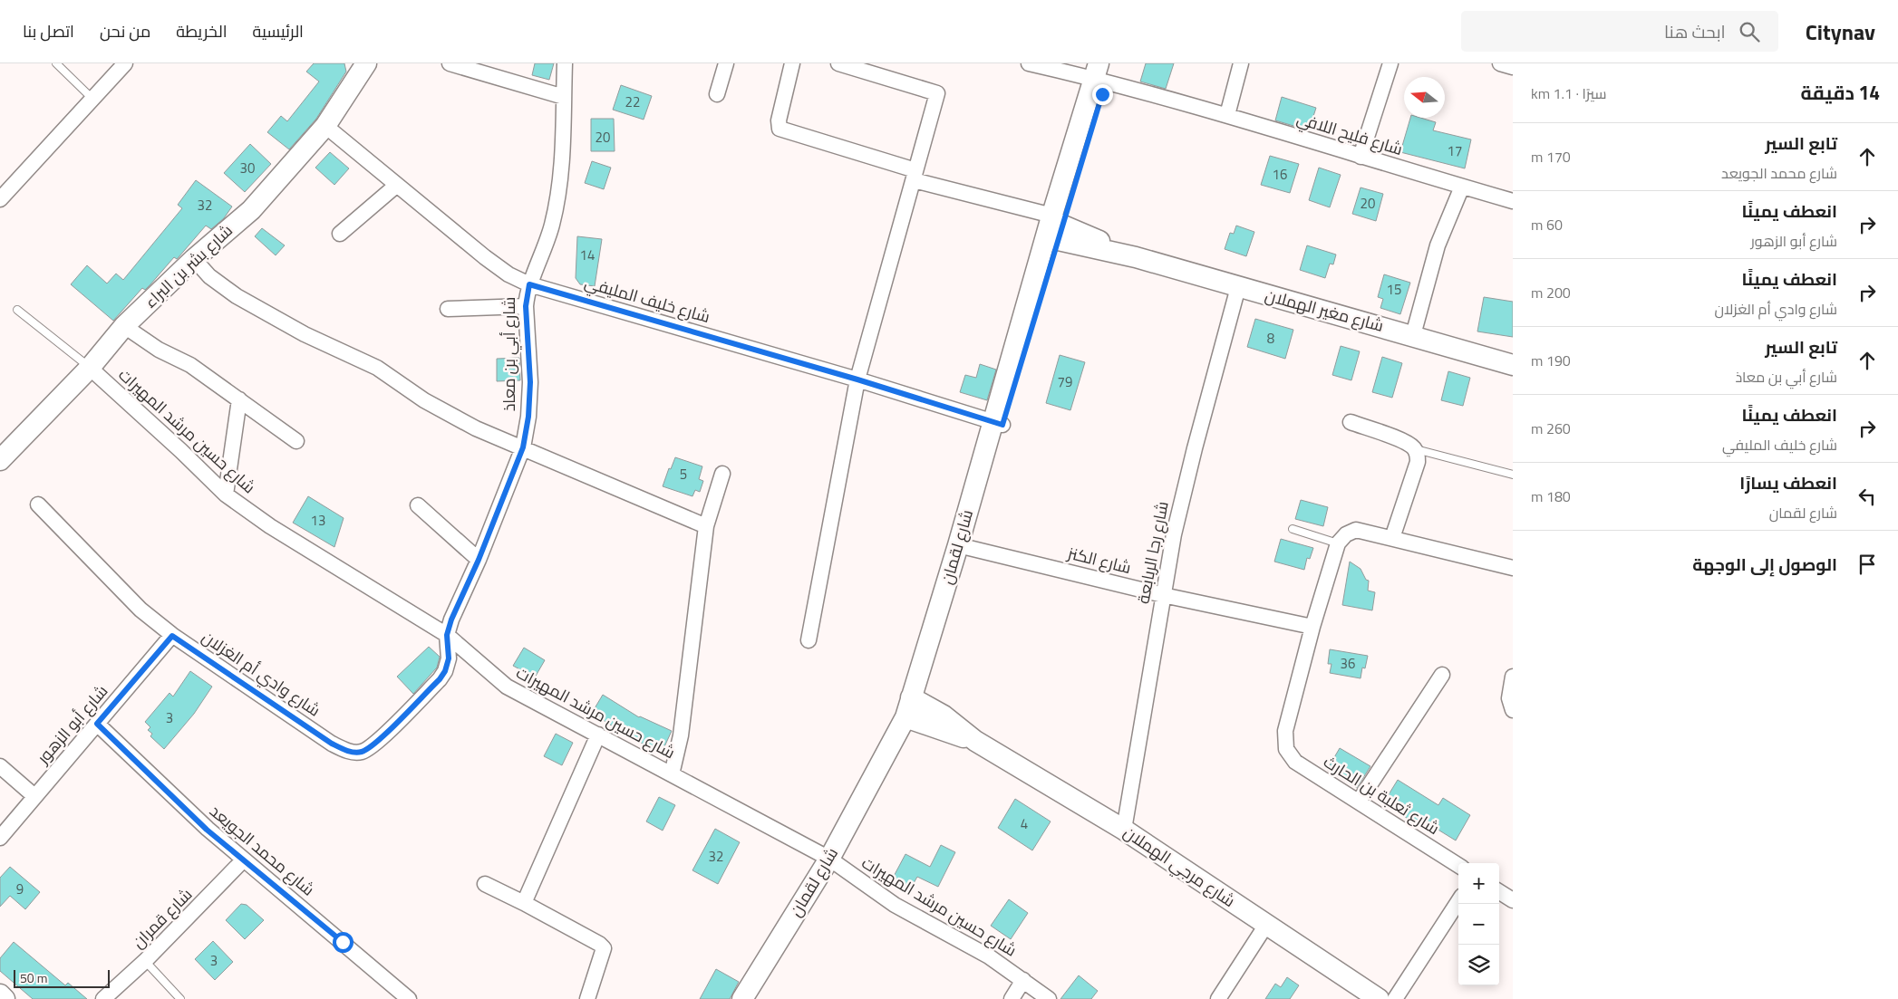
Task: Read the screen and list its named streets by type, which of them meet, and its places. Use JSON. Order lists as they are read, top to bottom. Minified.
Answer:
{"streets":{"street":["شارع فليح اللافي","شارع بشر بن البراء","شارع خليف المليفي","شارع مغير الهملان","شارع أبي بن معاذ","شارع حسين مرشد المهيرات","شارع لقمان","شارع رجا الربابعة","شارع الكنز","شارع وادي أم الغزلان","شارع أبو الزهور","شارع ثعلبة بن الحارث","شارع محمد الجويعد","شارع مرجي الهملان","شارع قمران"]},"crossings":[["شارع فليح اللافي","شارع لقمان"],["شارع بشر بن البراء","شارع خليف المليفي"],["شارع بشر بن البراء","شارع حسين مرشد المهيرات"],["شارع خليف المليفي","شارع أبي بن معاذ"],["شارع خليف المليفي","شارع لقمان"],["شارع مغير الهملان","شارع لقمان"],["شارع مغير الهملان","شارع رجا الربابعة"],["شارع أبي بن معاذ","شارع حسين مرشد المهيرات"],["شارع أبي بن معاذ","شارع وادي أم الغزلان"],["شارع حسين مرشد المهيرات","شارع لقمان"],["شارع حسين مرشد المهيرات","شارع وادي أم الغزلان"],["شارع لقمان","شارع الكنز"],["شارع لقمان","شارع مرجي الهملان"],["شارع رجا الربابعة","شارع الكنز"],["شارع رجا الربابعة","شارع مرجي الهملان"],["شارع الكنز","شارع ثعلبة بن الحارث"],["شارع وادي أم الغزلان","شارع أبو الزهور"],["شارع أبو الزهور","شارع محمد الجويعد"],["شارع محمد الجويعد","شارع قمران"]],"house_numbers":["22","20","17","30","16","20","32","14","15","8","79","5","13","36","3","4","32","9","3"],"scale_bar":"50 m","north":"left","page":{"header":"Citynav","search":"ابحث هنا","nav":["الرئيسية","الخريطة","من نحن","اتصل بنا"],"heading":["14 دقيقة","سيرًا · 1.1 km"],"list":[["تابع السير","شارع محمد الجويعد","170 m"],["انعطف يمينًا","شارع أبو الزهور","60 m"],["انعطف يمينًا","شارع وادي أم الغزلان","200 m"],["تابع السير","شارع أبي بن معاذ","190 m"],["انعطف يمينًا","شارع خليف المليفي","260 m"],["انعطف يسارًا","شارع لقمان","180 m"],"الوصول إلى الوجهة"],"map_buttons":["+","−"],"scale":"50 m"}}
